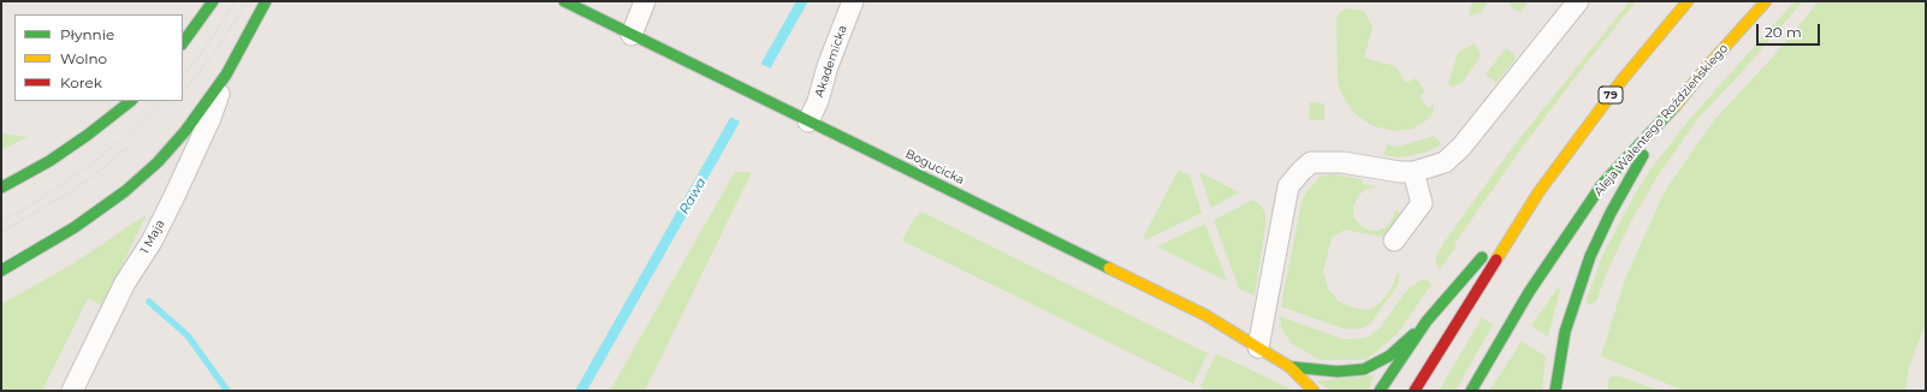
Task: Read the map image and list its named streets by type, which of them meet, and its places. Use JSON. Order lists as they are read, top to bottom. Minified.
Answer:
{"streets":{"street":["Akademicka","79","Aleja Walentego Roździeńskiego","Bogucicka","1 Maja"]},"crossings":[["Akademicka","Bogucicka"],["79","Bogucicka"]],"water":["Rawa"],"legend":["Płynnie","Wolno","Korek"],"scale_bar":"20 m"}
